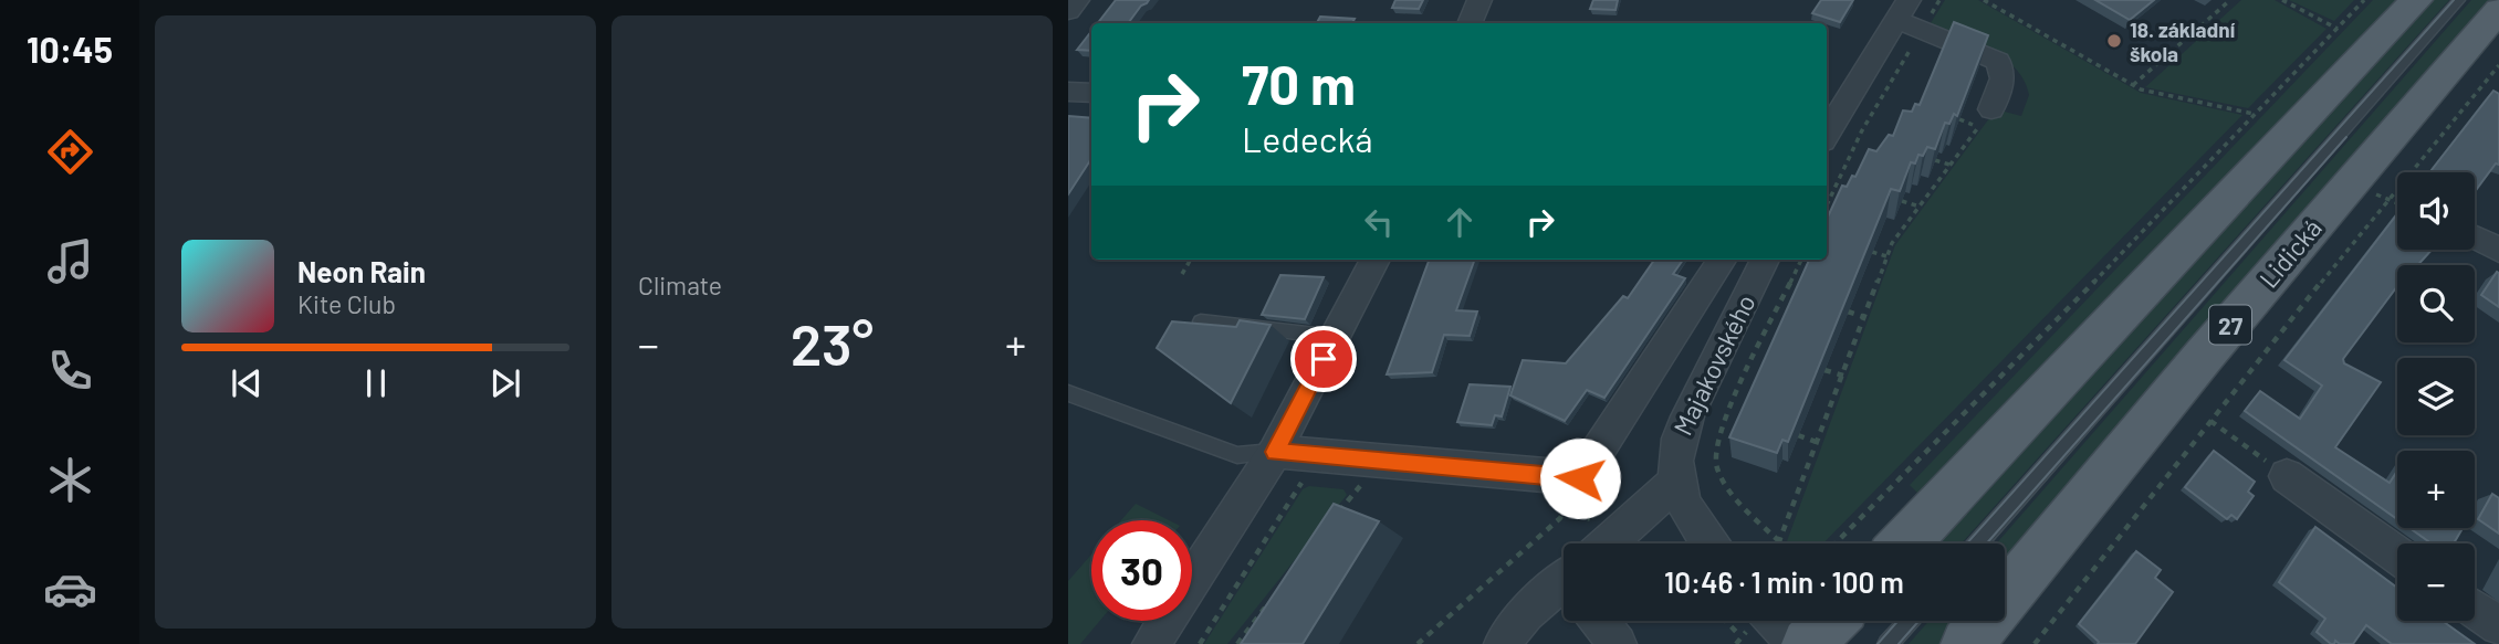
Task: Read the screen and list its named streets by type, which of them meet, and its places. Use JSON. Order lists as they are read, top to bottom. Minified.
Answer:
{"streets":{"main road":["Lidická","27"],"street":["Majakovského"]},"places":["18. základní škola"],"page":{"tabs":"10:45","tile":"Climate","turn":["70 m","Ledecká"],"map_buttons":["+","−"],"song":["Neon Rain","Kite Club"],"heat":["−","23°","+"],"limit":"30","trip":"10:46 · 1 min · 100 m"}}
